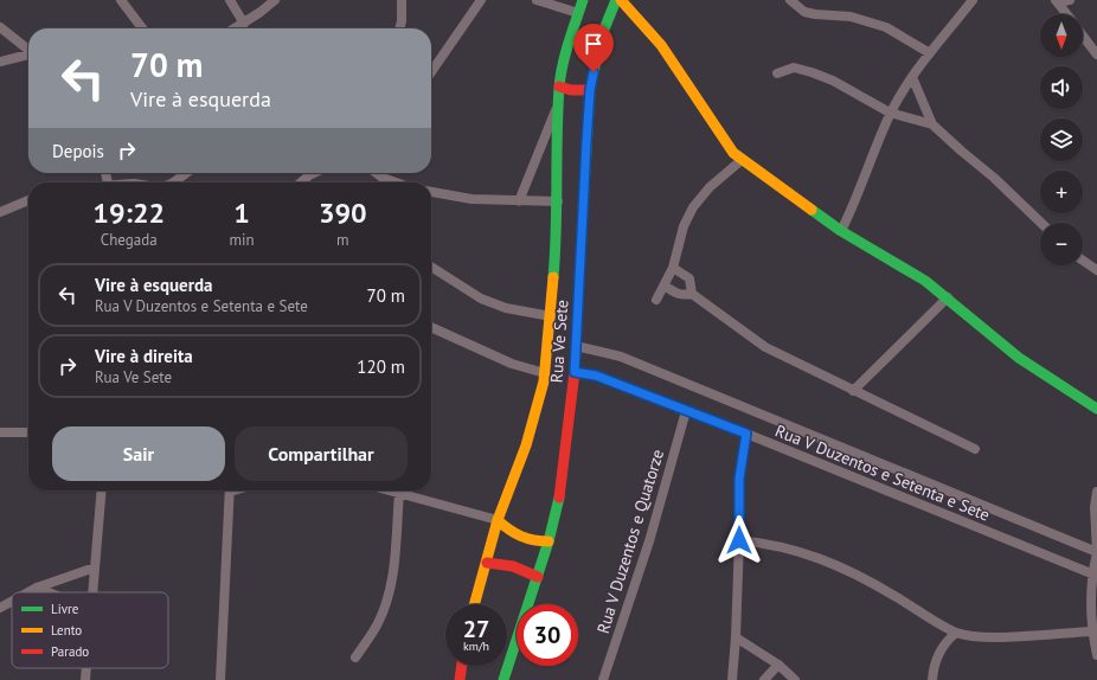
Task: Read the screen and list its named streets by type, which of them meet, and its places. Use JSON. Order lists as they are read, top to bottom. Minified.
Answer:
{"streets":{"main road":["Rua Ve Sete"],"street":["Rua V Duzentos e Setenta e Sete","Rua V Duzentos e Quatorze"]},"crossings":[["Rua Ve Sete","Rua V Duzentos e Setenta e Sete"],["Rua V Duzentos e Setenta e Sete","Rua V Duzentos e Quatorze"]],"legend":["Livre","Lento","Parado"],"north":"bottom","page":{"map_buttons":["+","−"],"turn":["70 m","Vire à esquerda"],"then":"Depois","eta":["19:22","Chegada","1","min","390","m"],"list":[{"name":"Vire à esquerda","note":"Rua V Duzentos e Setenta e Sete","value":"70 m"},{"name":"Vire à direita","note":"Rua Ve Sete","value":"120 m"}],"buttons":["Sair","Compartilhar"],"speed":"27 km/h","limit":"30"}}
